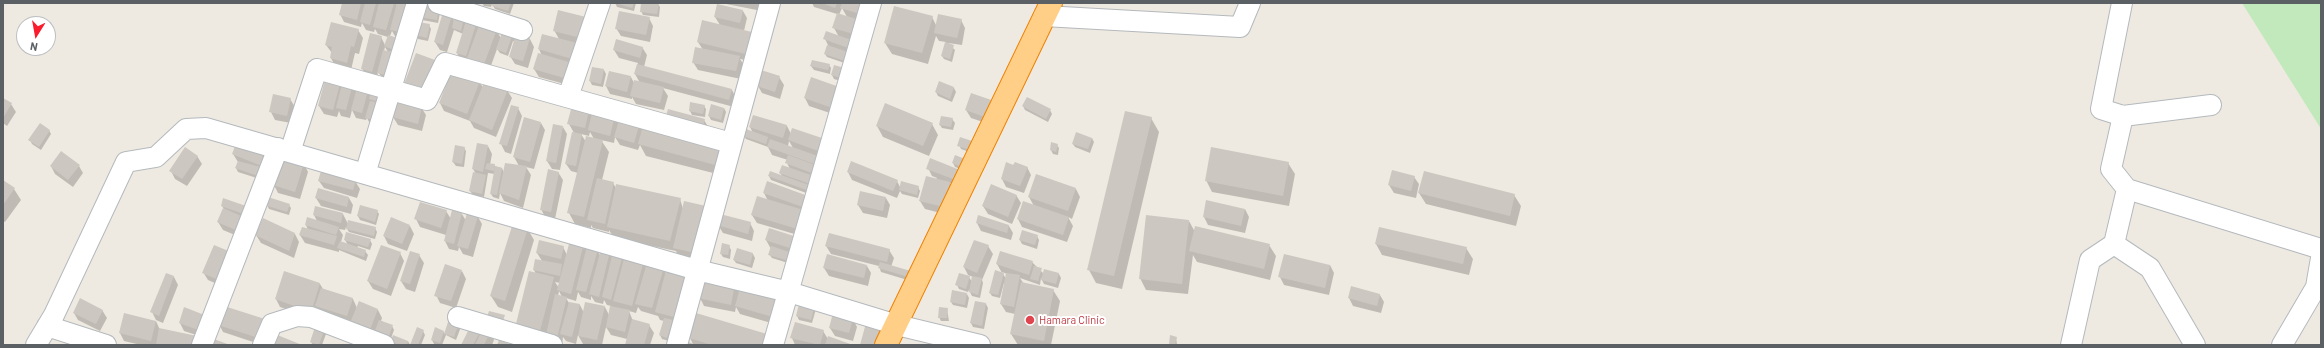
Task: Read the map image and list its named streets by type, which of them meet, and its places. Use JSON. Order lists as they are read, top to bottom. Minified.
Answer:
{"places":["Hamara Clinic"],"north":"bottom"}
